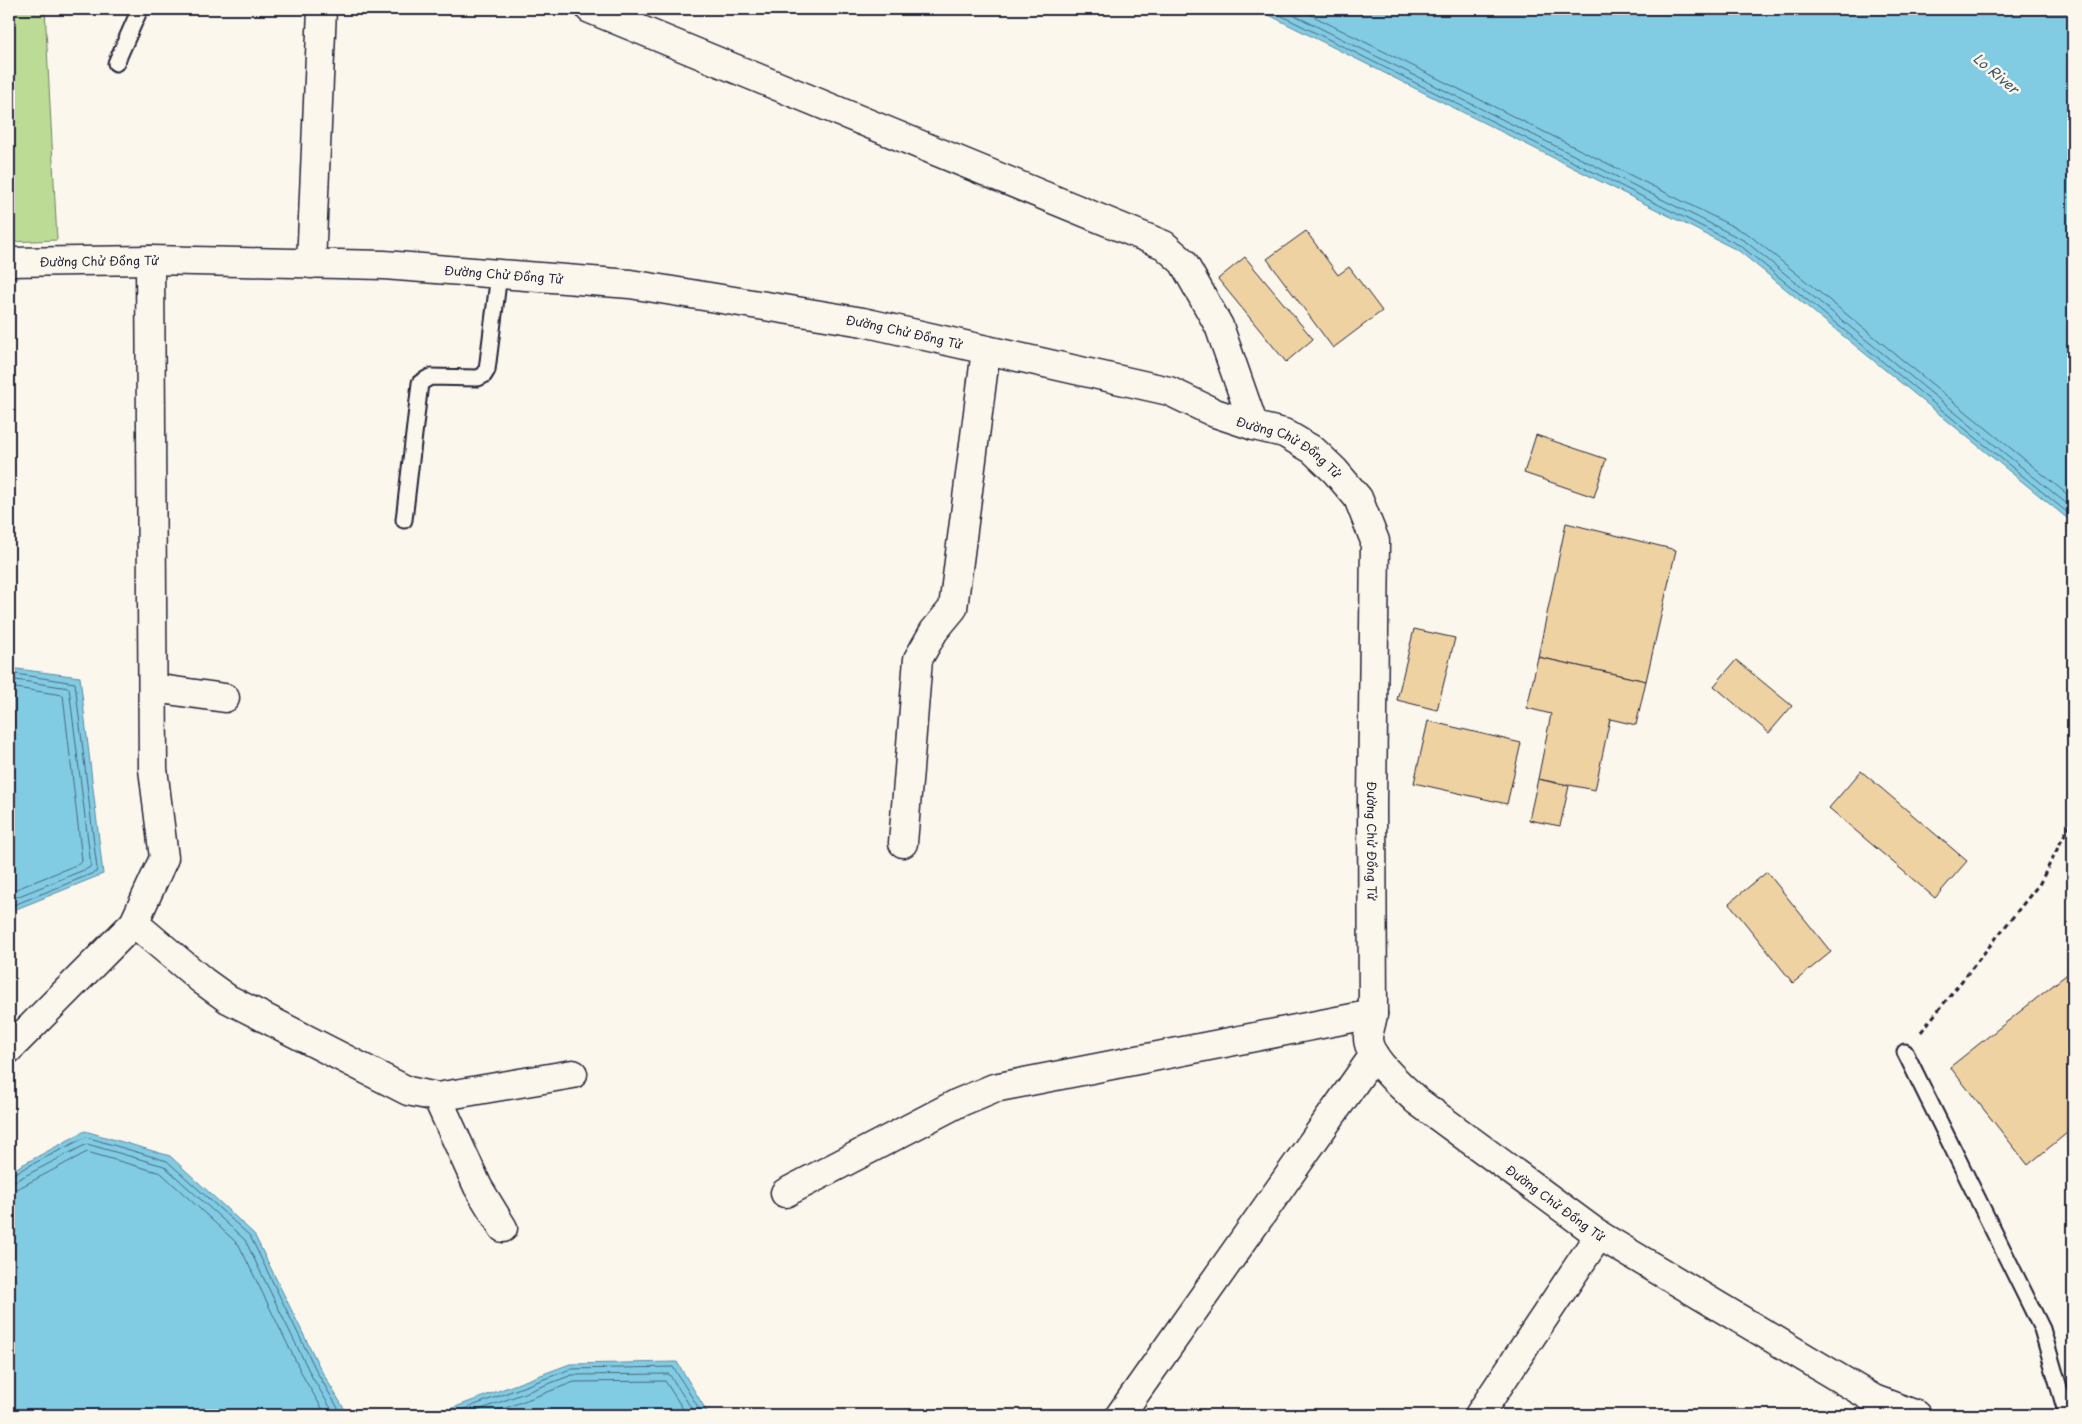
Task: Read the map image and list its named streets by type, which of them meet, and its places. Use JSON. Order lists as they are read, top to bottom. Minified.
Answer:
{"streets":{"street":["Đường Chử Đồng Tử"]},"water":["Lo River"]}
